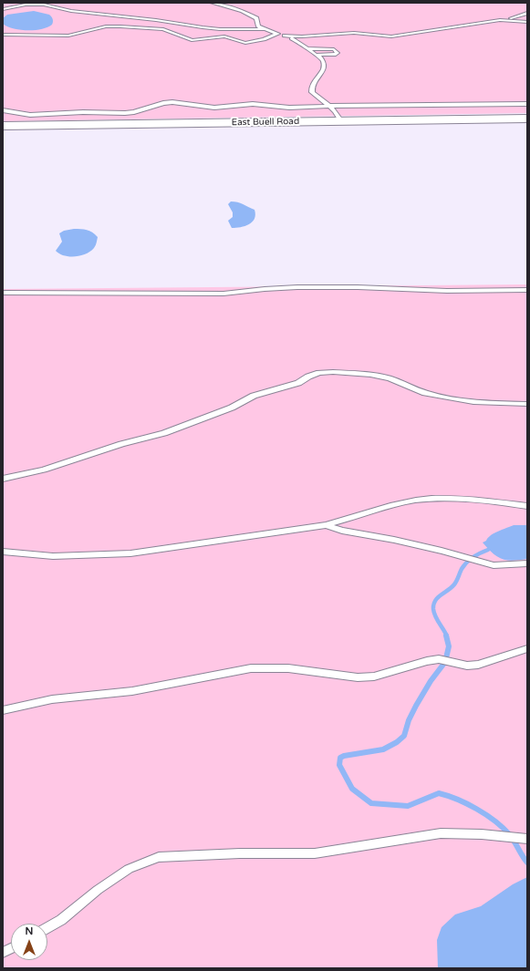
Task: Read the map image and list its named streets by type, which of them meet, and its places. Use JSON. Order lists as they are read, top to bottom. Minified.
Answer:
{"streets":{"street":["East Buell Road"]},"north":"top"}
